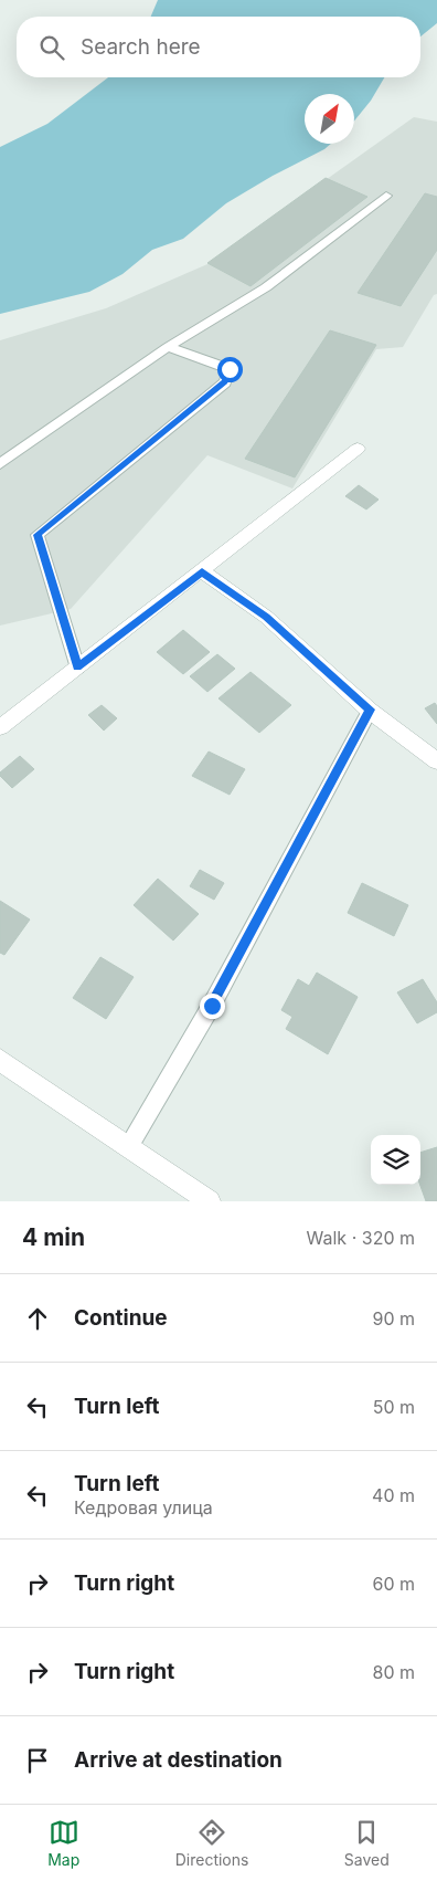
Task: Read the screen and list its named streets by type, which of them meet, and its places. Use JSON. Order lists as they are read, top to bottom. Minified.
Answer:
{"north":"top right","page":{"search":"Search here","heading":["4 min","Walk · 320 m"],"list":[["Continue","90 m"],["Turn left","50 m"],["Turn left","Кедровая улица","40 m"],["Turn right","60 m"],["Turn right","80 m"],"Arrive at destination"],"nav":["Map","Directions","Saved"]}}
